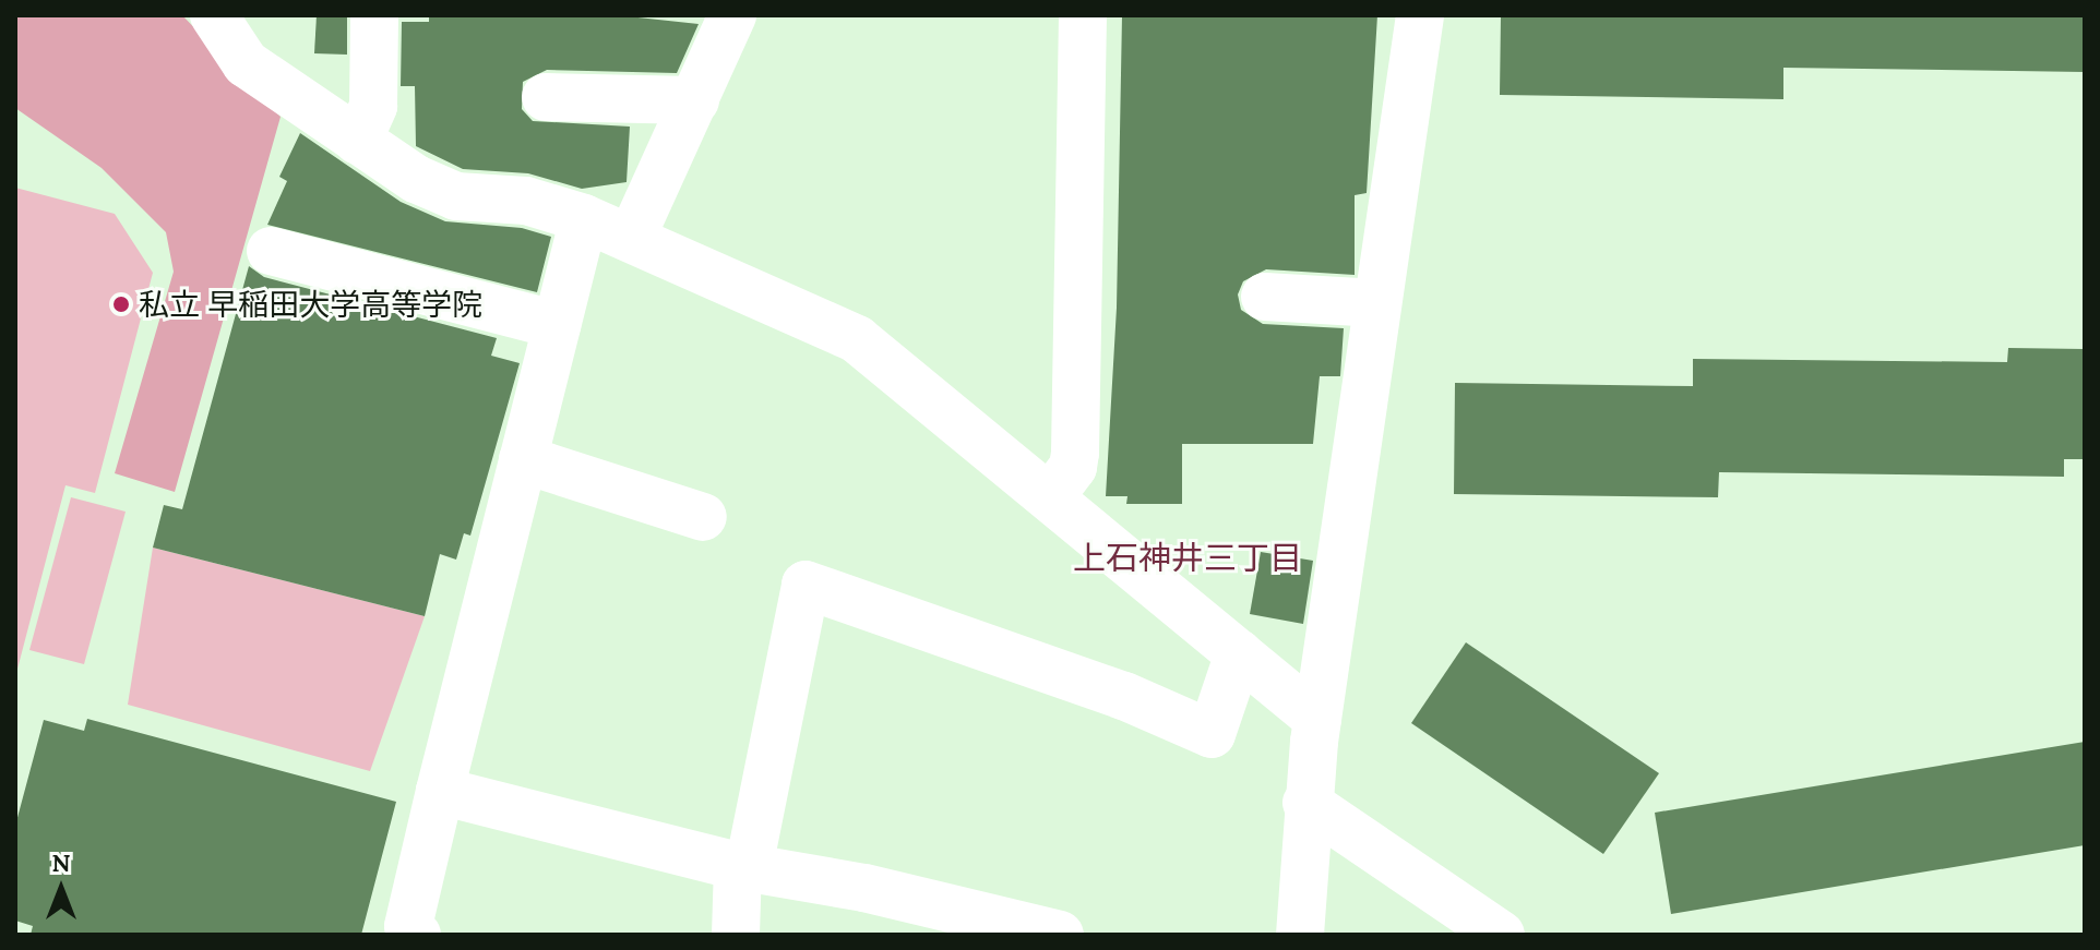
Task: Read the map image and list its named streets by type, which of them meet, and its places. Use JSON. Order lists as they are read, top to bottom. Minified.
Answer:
{"districts":["上石神井三丁目"],"places":["私立 早稲田大学高等学院"],"north":"top"}
